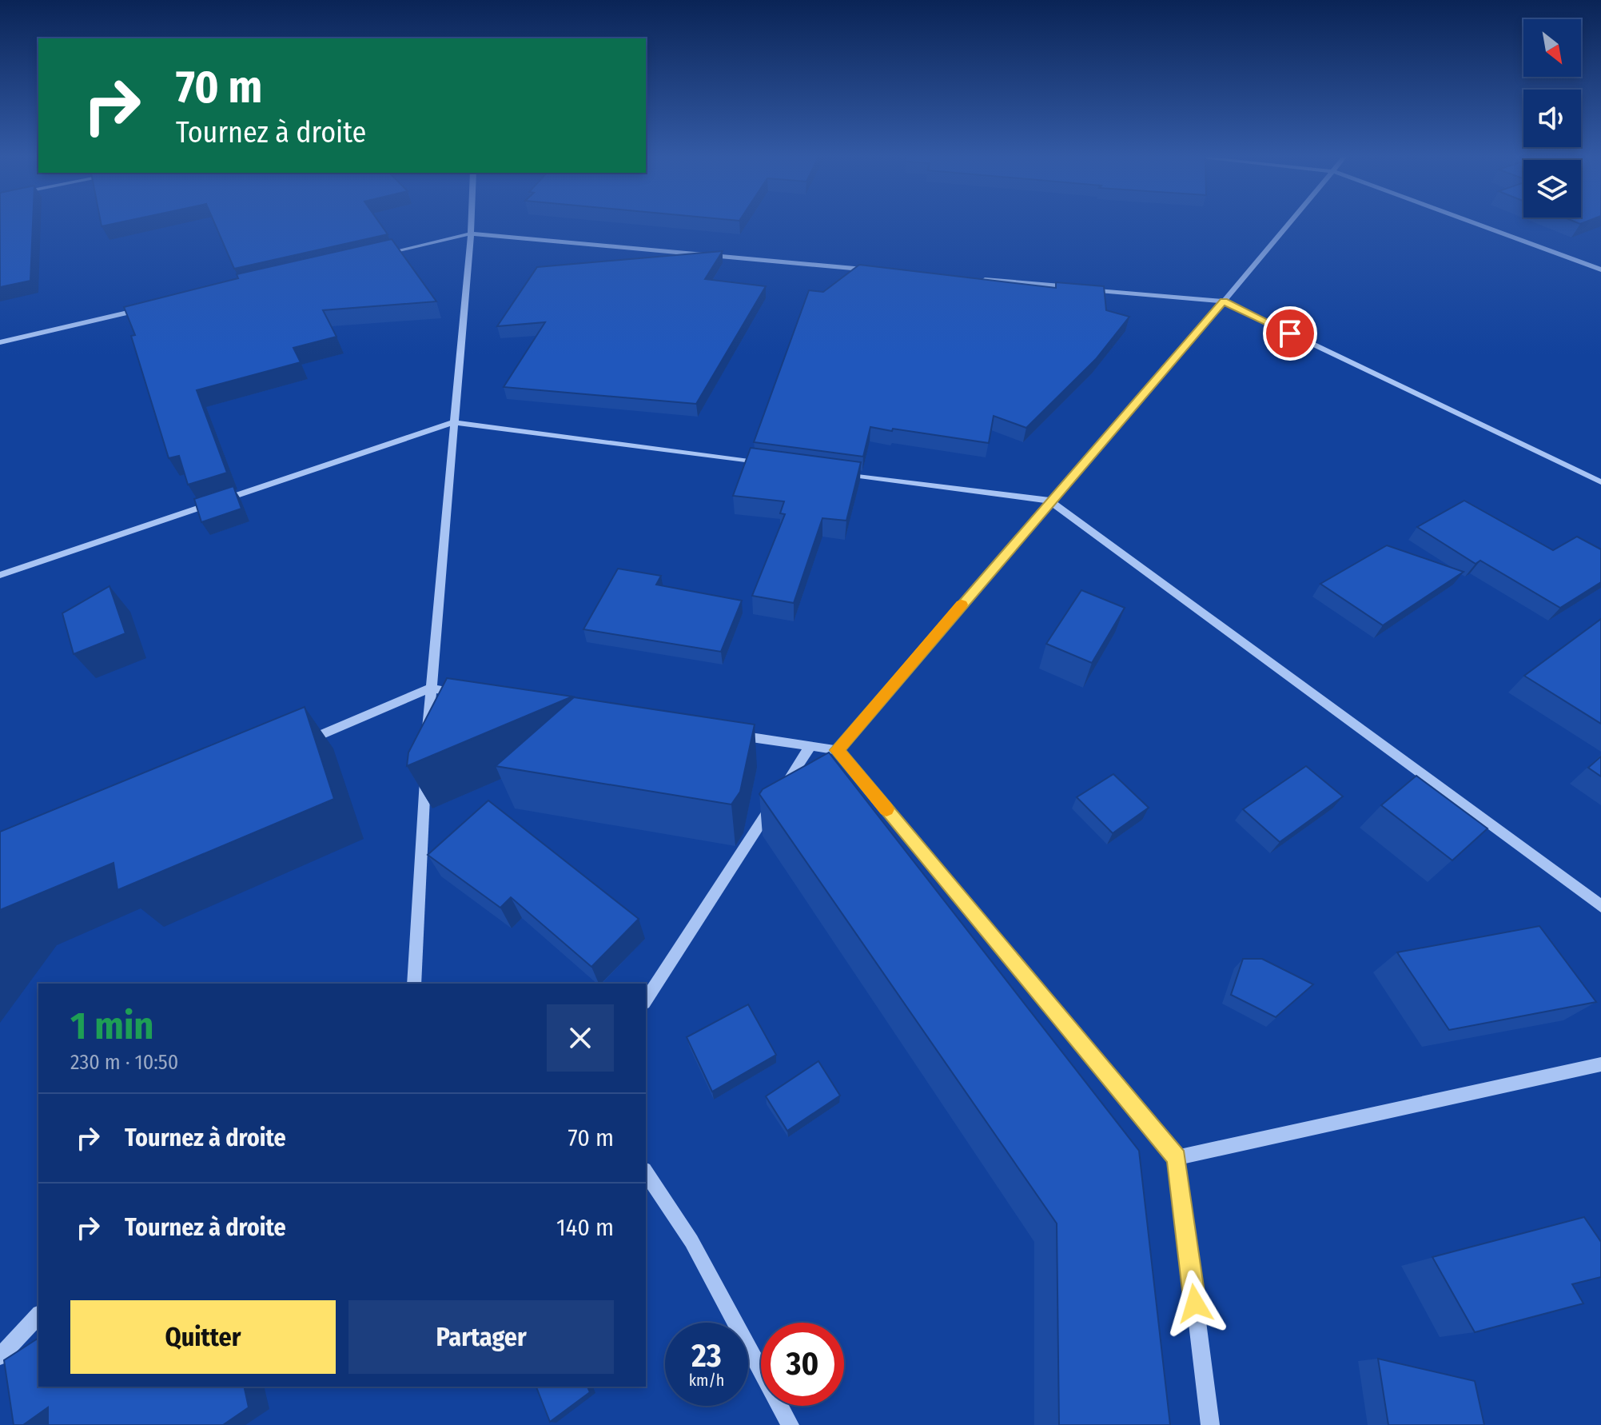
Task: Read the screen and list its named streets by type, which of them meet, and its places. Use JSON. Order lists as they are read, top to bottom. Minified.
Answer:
{"north":"bottom right","page":{"turn":["70 m","Tournez à droite"],"heading":["1 min","230 m · 10:50"],"list":[{"name":"Tournez à droite","value":"70 m"},{"name":"Tournez à droite","value":"140 m"}],"buttons":["Quitter","Partager"],"speed":"23 km/h","limit":"30"}}
